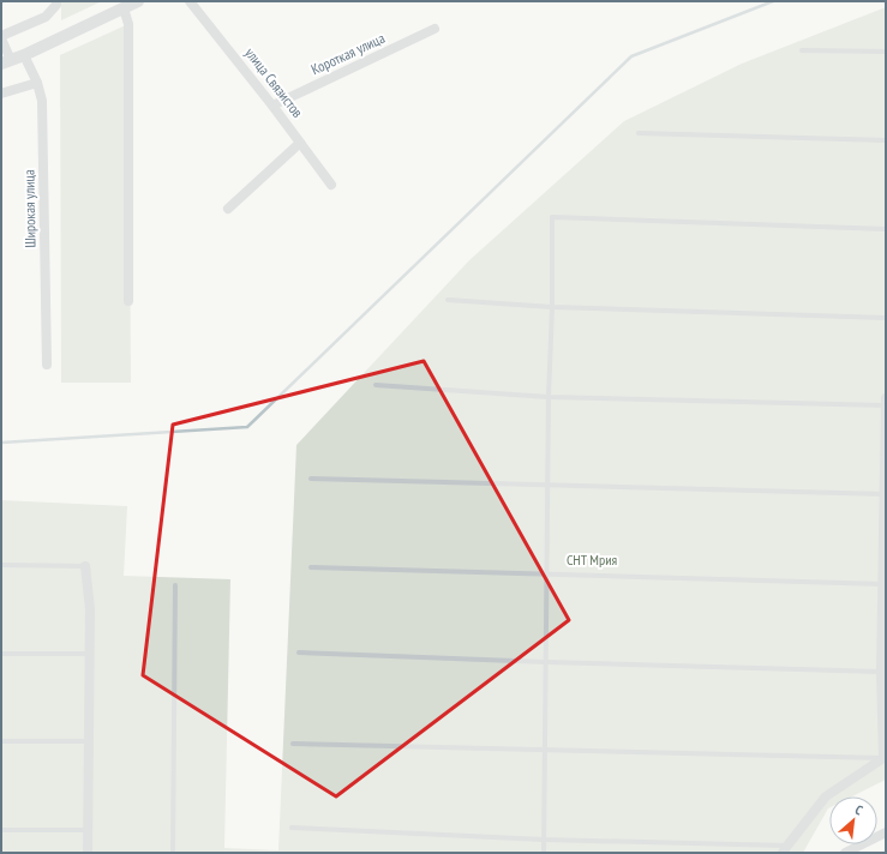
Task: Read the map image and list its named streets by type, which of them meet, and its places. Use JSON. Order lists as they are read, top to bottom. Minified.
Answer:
{"streets":{"street":["Короткая улица","улица Связистов","Широкая улица"]},"crossings":[["Короткая улица","улица Связистов"]],"parks":["СНТ Мрия"],"north":"top right"}
